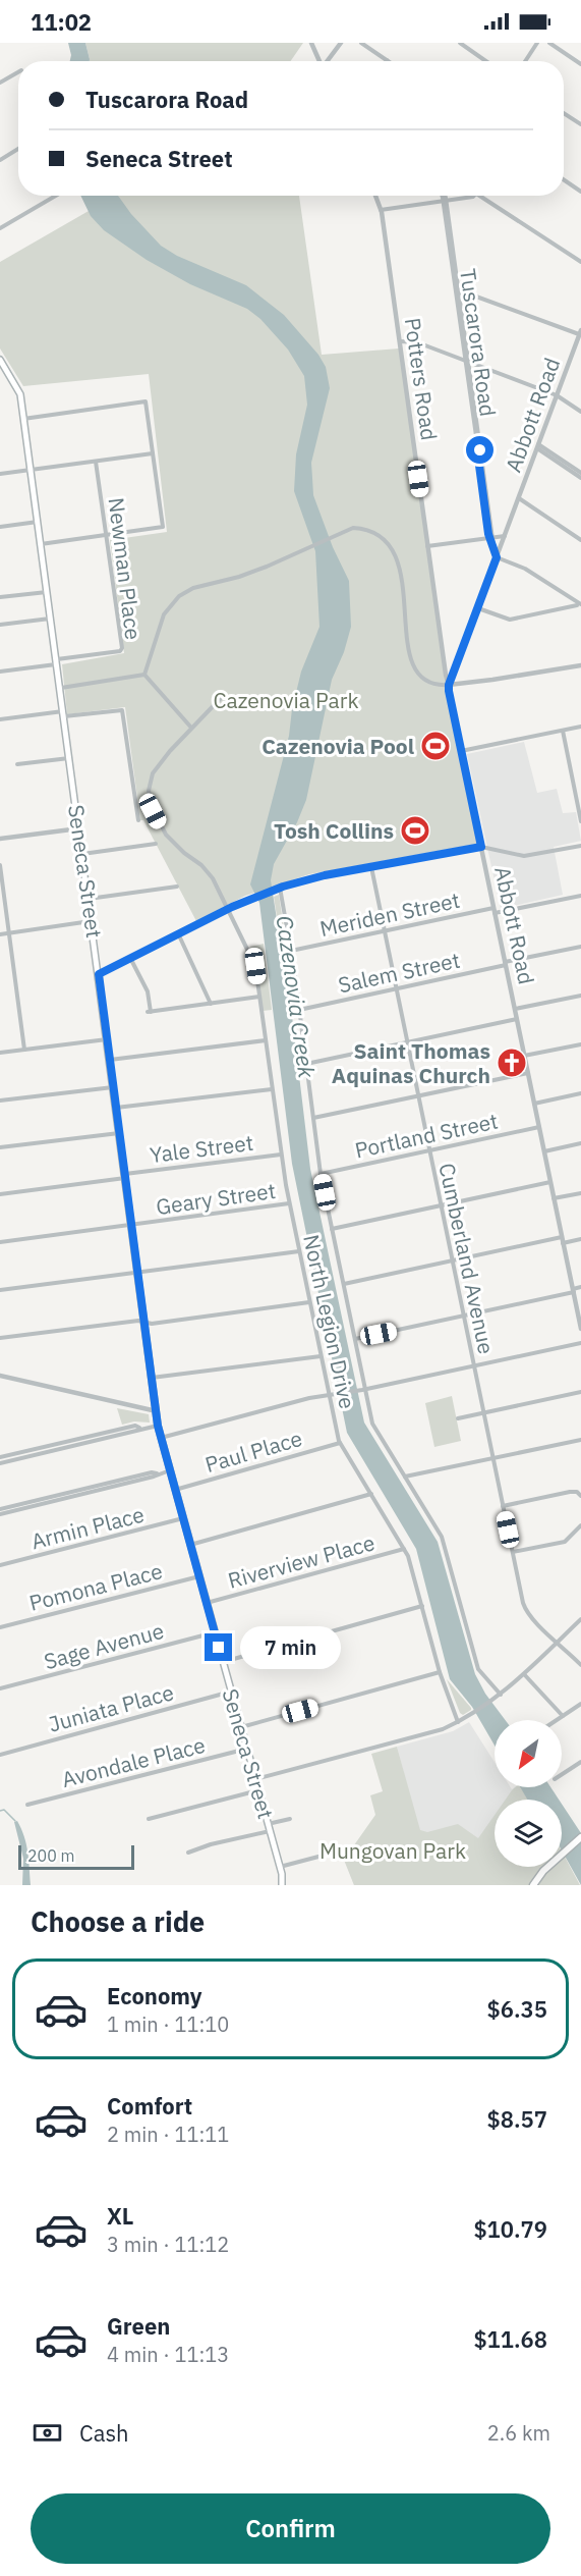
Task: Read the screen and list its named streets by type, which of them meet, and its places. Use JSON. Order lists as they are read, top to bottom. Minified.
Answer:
{"streets":{"main road":["Seneca Street"],"street":["Tuscarora Road","Potters Road","Abbott Road","Newman Place","Meriden Street","Salem Street","Portland Street","Yale Street","Geary Street","Cumberland Avenue","North Legion Drive","Paul Place","Armin Place","Riverview Place","Pomona Place","Sage Avenue","Juniata Place","Avondale Place"]},"crossings":[["Tuscarora Road","Abbott Road"],["Potters Road","Abbott Road"],["Abbott Road","Meriden Street"],["Abbott Road","Salem Street"],["Abbott Road","Portland Street"],["Newman Place","Seneca Street"],["Seneca Street","Yale Street"],["Seneca Street","Geary Street"],["Seneca Street","Paul Place"],["Seneca Street","Armin Place"],["Seneca Street","Riverview Place"],["Seneca Street","Pomona Place"],["Seneca Street","Sage Avenue"],["Seneca Street","Juniata Place"],["Seneca Street","Avondale Place"],["Meriden Street","Cumberland Avenue"],["Salem Street","Cumberland Avenue"],["Portland Street","Cumberland Avenue"],["Yale Street","North Legion Drive"],["Geary Street","North Legion Drive"],["North Legion Drive","Paul Place"],["North Legion Drive","Riverview Place"]],"water":["Cazenovia Creek"],"parks":["Cazenovia Park","Mungovan Park"],"places":{"sports":["Cazenovia Pool","Tosh Collins"],"church":["Saint Thomas Aquinas Church"]},"scale_bar":"200 m","north":"bottom left","page":{"status":"11:02","banner":["Tuscarora Road","Seneca Street"],"bubble":"7 min","scale":"200 m","heading":"Choose a ride","list":[{"name":"Economy","note":"1 min · 11:10","value":"$6.35"},{"name":"Comfort","note":"2 min · 11:11","value":"$8.57"},{"name":"XL","note":"3 min · 11:12","value":"$10.79"},{"name":"Green","note":"4 min · 11:13","value":"$11.68"}],"pay":["Cash","2.6 km"],"buttons":"Confirm"}}
